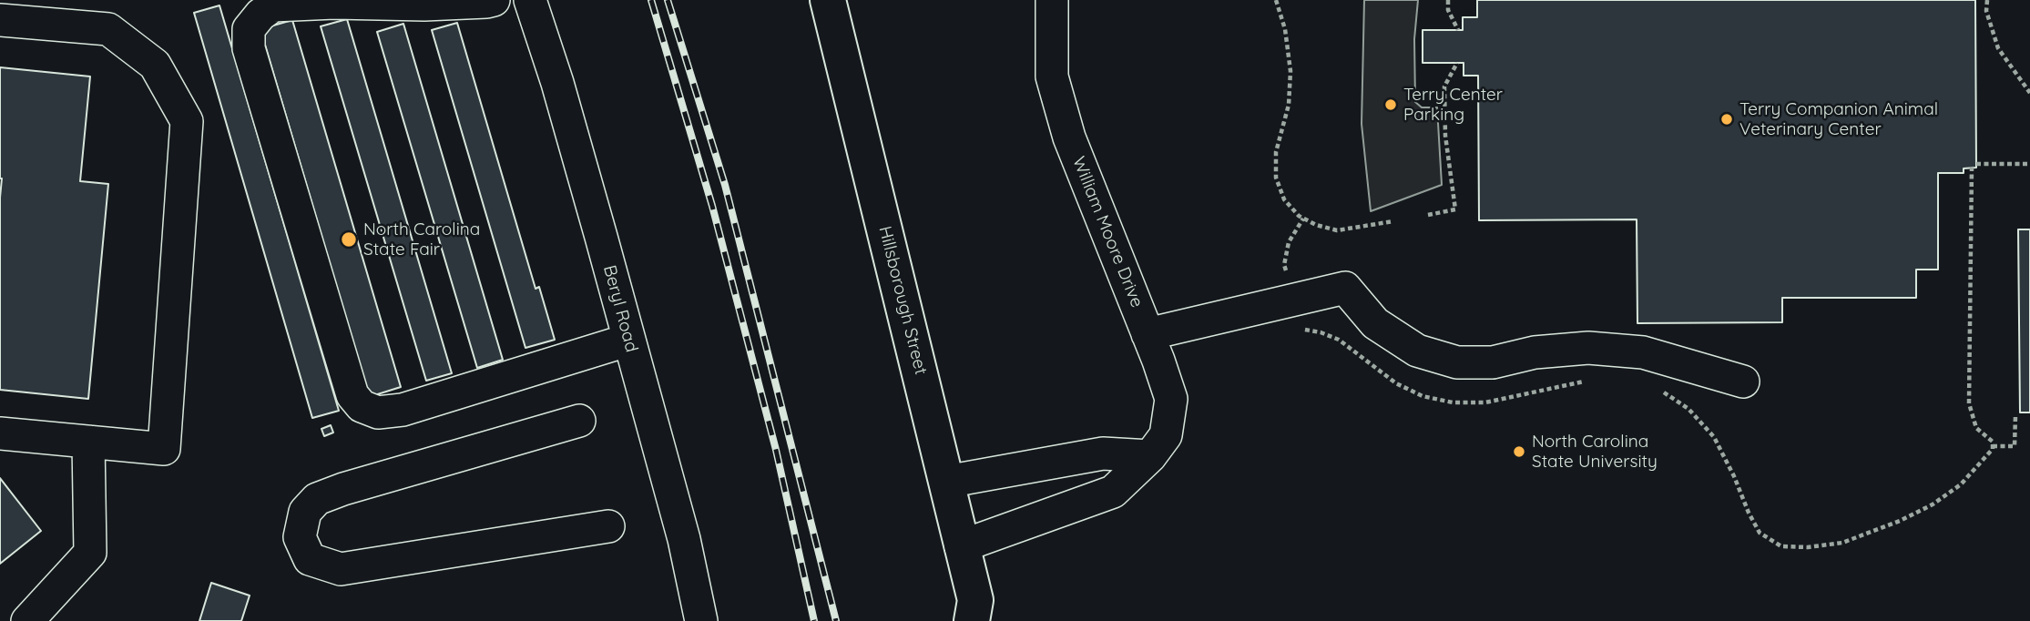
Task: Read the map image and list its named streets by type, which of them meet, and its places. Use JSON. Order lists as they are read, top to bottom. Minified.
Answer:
{"streets":{"main road":["Hillsborough Street"],"street":["William Moore Drive","Beryl Road"]},"crossings":[["William Moore Drive","Hillsborough Street"]],"places":["Terry Center Parking","Terry Companion Animal Veterinary Center","North Carolina State Fair","North Carolina State University"]}
